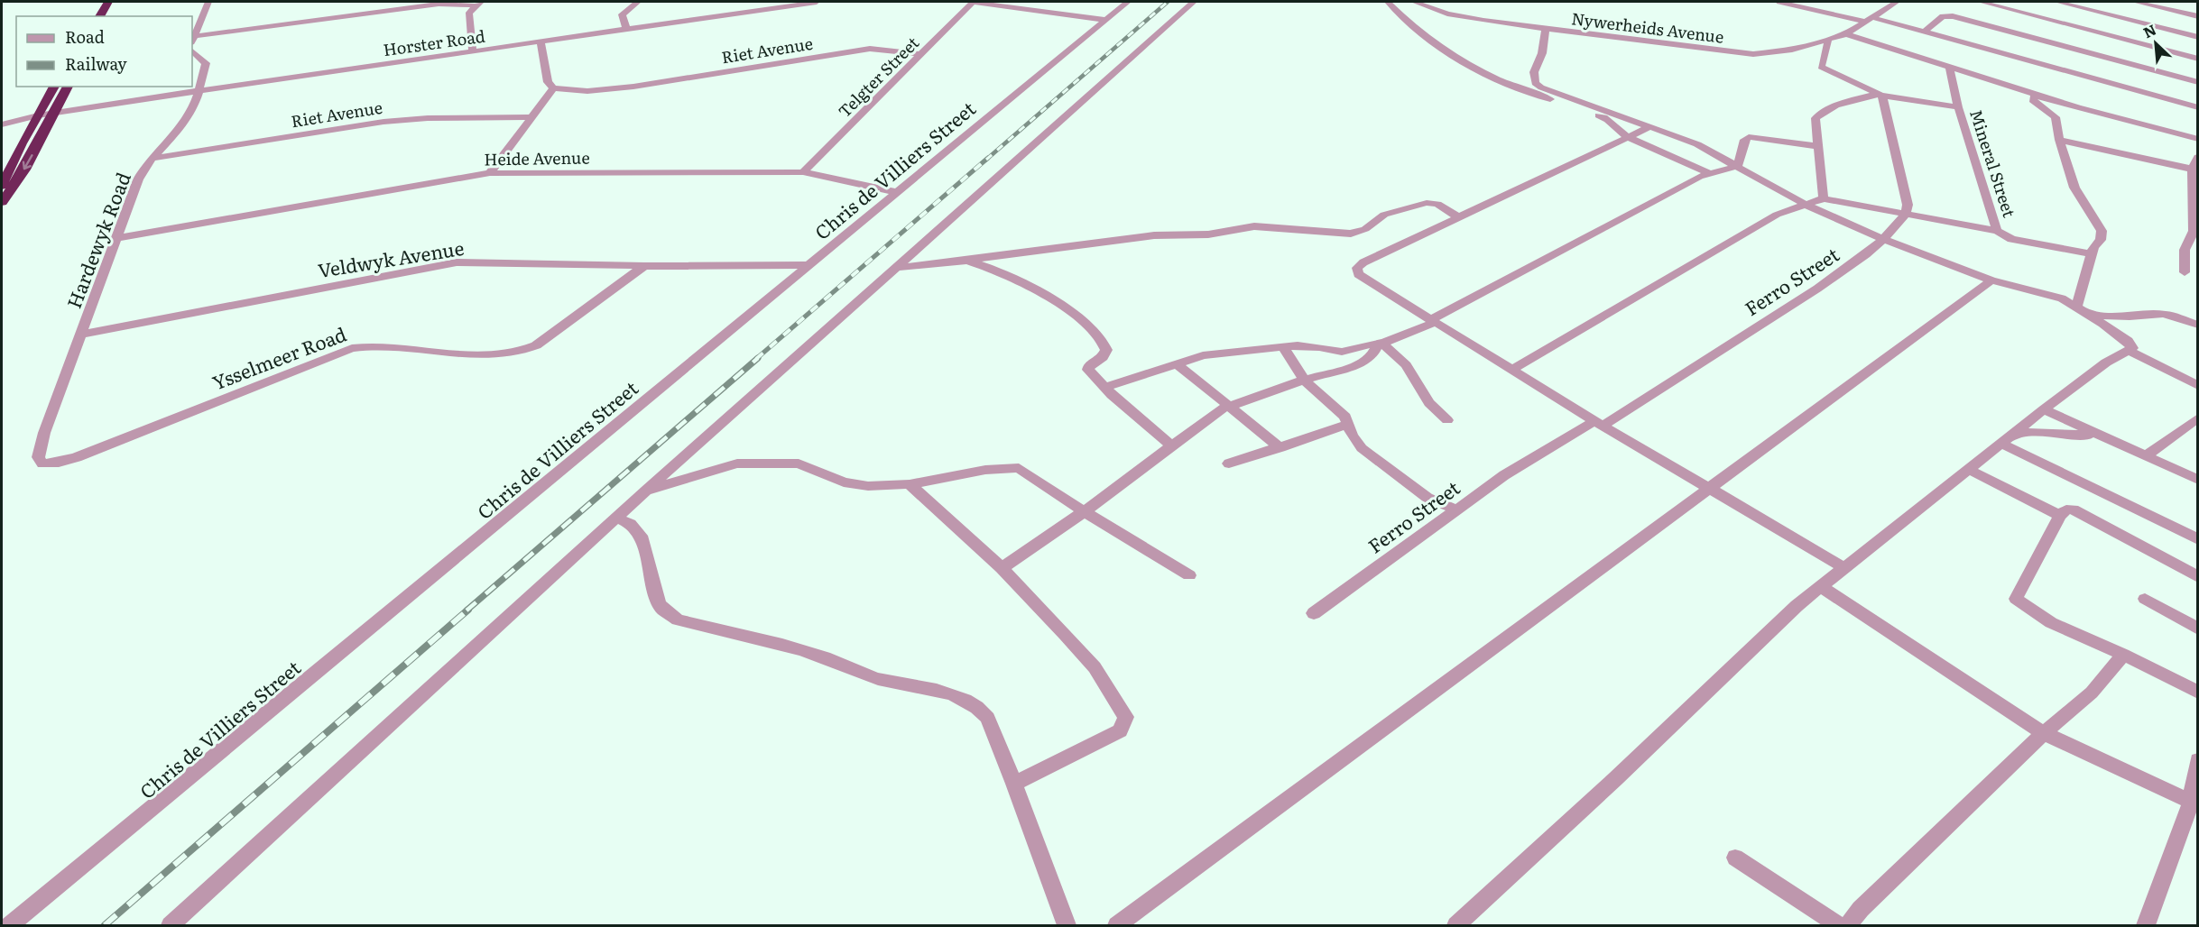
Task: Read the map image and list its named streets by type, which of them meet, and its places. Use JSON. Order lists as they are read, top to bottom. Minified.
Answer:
{"streets":{"street":["Nywerheids Avenue","Horster Road","Riet Avenue","Telgter Street","Heide Avenue","Mineral Street","Chris de Villiers Street","Hardewyk Road","Veldwyk Avenue","Ferro Street","Ysselmeer Road"]},"crossings":[["Nywerheids Avenue","Mineral Street"],["Horster Road","Hardewyk Road"],["Riet Avenue","Telgter Street"],["Riet Avenue","Hardewyk Road"],["Telgter Street","Heide Avenue"],["Heide Avenue","Chris de Villiers Street"],["Heide Avenue","Hardewyk Road"],["Mineral Street","Ferro Street"],["Chris de Villiers Street","Veldwyk Avenue"],["Hardewyk Road","Veldwyk Avenue"],["Hardewyk Road","Ysselmeer Road"],["Veldwyk Avenue","Ysselmeer Road"]],"legend":["Road","Railway"],"north":"top left"}
